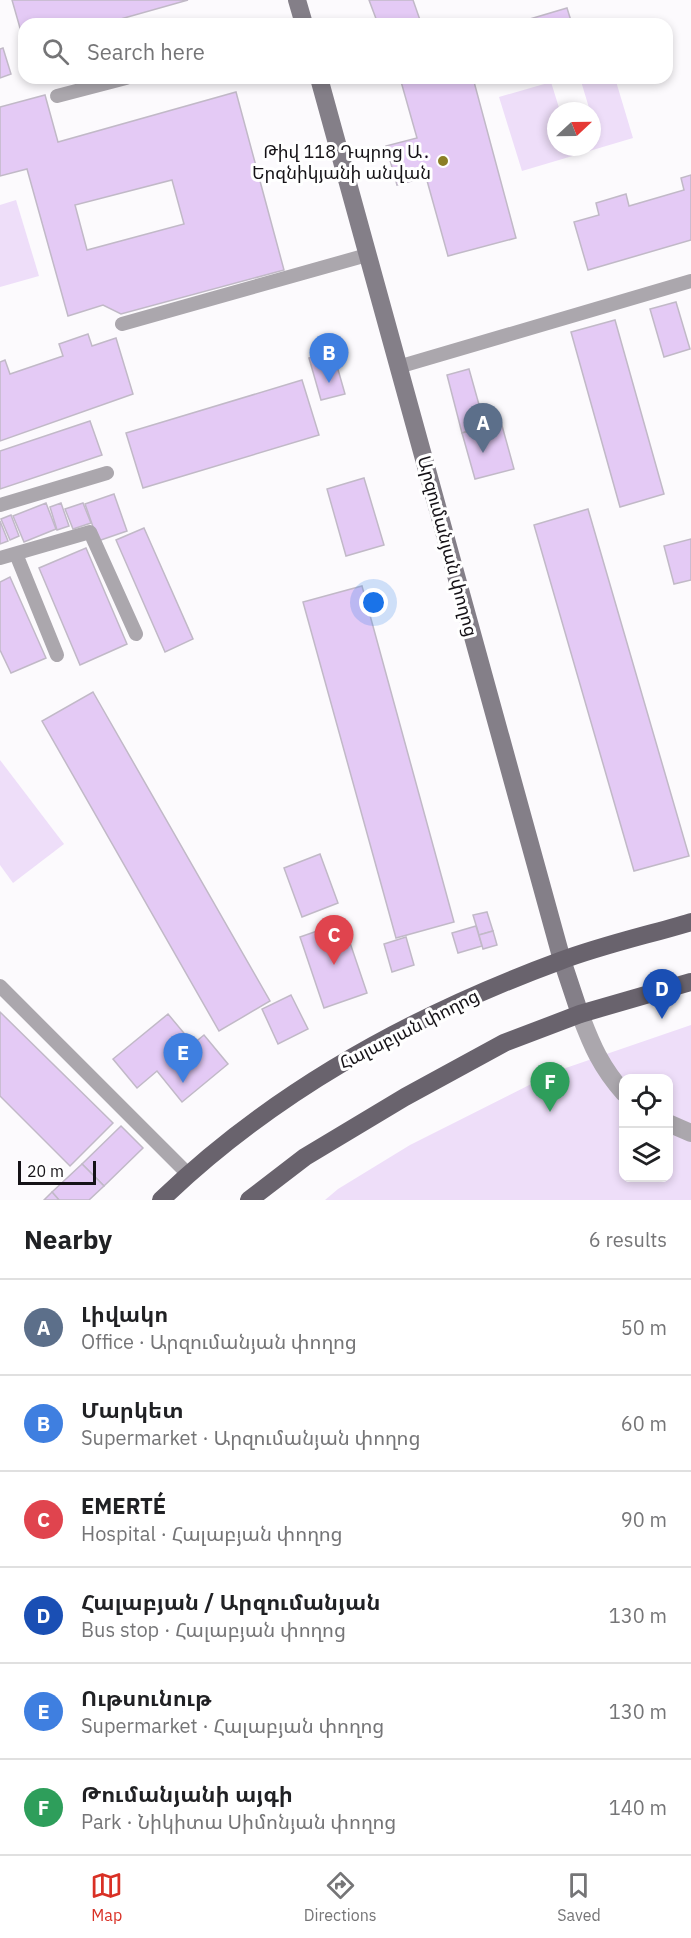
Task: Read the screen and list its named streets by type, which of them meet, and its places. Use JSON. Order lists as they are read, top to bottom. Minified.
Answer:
{"streets":{"main road":["Արզումանյան փողոց","Հալաբյան փողոց"]},"crossings":[["Արզումանյան փողոց","Հալաբյան փողոց"]],"places":["Թիվ 118 Դպրոց Ա․ Երզնիկյանի անվան"],"scale_bar":"20 m","north":"right","page":{"search":"Search here","pins":["B","A","C","D","E","F"],"scale":"20 m","heading":["Nearby","6 results"],"list":[{"mark":"A","name":"Լիվակո","note":"Office · Արզումանյան փողոց","value":"50 m"},{"mark":"B","name":"Մարկետ","note":"Supermarket · Արզումանյան փողոց","value":"60 m"},{"mark":"C","name":"EMERTÉ","note":"Hospital · Հալաբյան փողոց","value":"90 m"},{"mark":"D","name":"Հալաբյան / Արզումանյան","note":"Bus stop · Հալաբյան փողոց","value":"130 m"},{"mark":"E","name":"Ութսունութ","note":"Supermarket · Հալաբյան փողոց","value":"130 m"},{"mark":"F","name":"Թումանյանի այգի","note":"Park · Նիկիտա Սիմոնյան փողոց","value":"140 m"}],"nav":["Map","Directions","Saved"]}}
